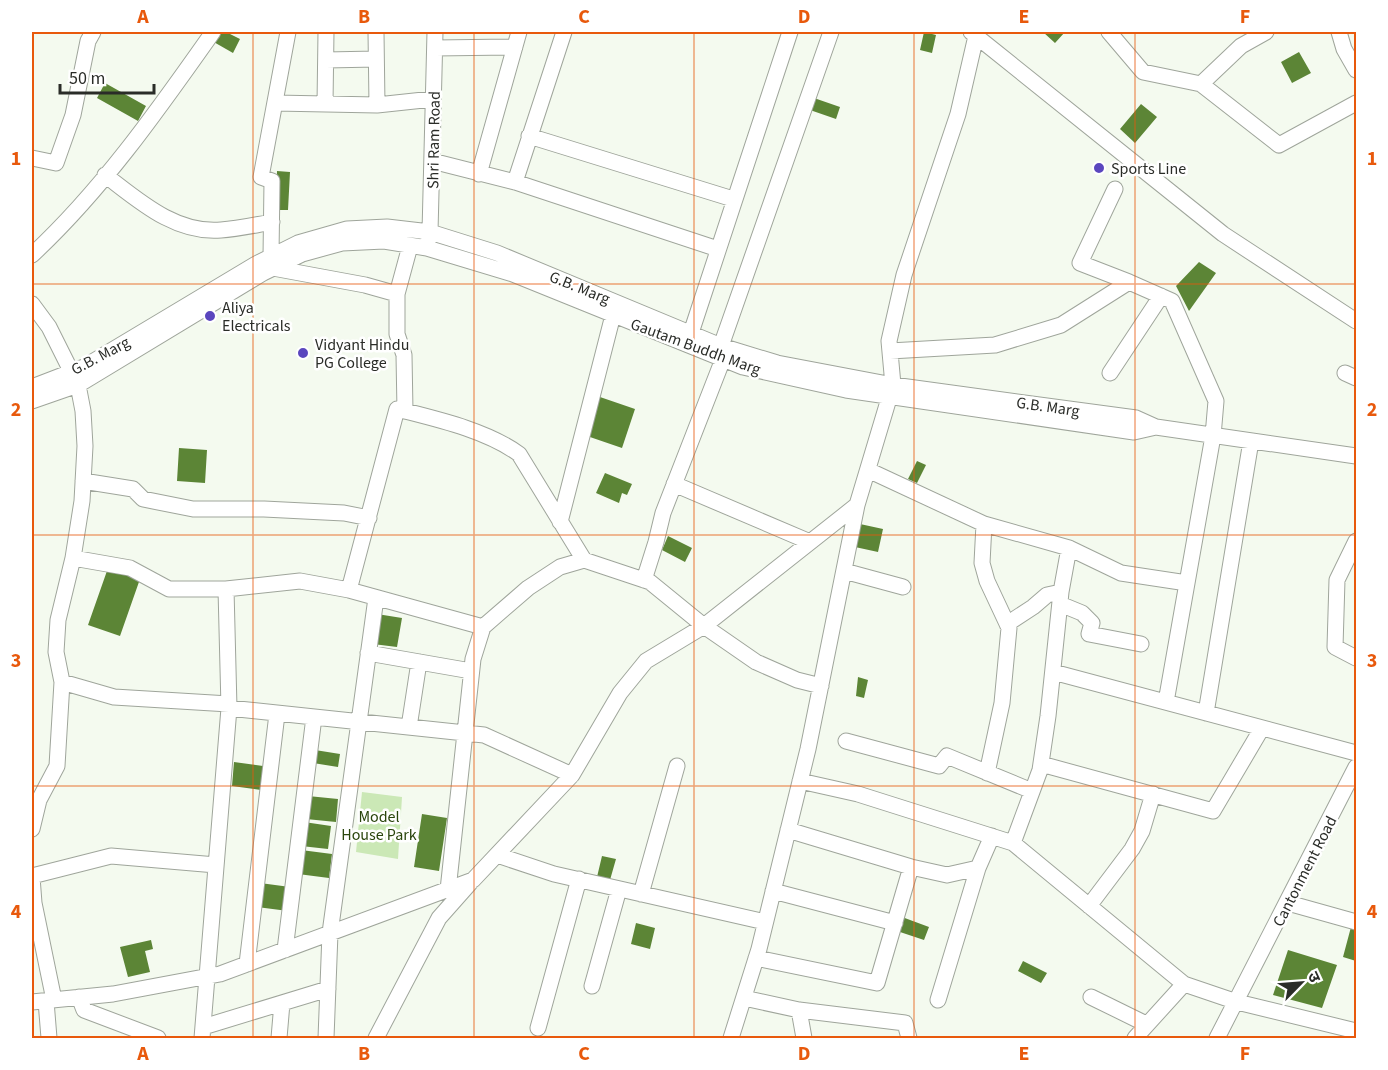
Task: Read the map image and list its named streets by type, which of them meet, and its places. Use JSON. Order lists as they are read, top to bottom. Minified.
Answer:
{"streets":{"street":["Shri Ram Road","G.B. Marg","Gautam Buddh Marg","Cantonment Road"]},"crossings":[["Shri Ram Road","G.B. Marg"],["Shri Ram Road","Gautam Buddh Marg"],["G.B. Marg","Gautam Buddh Marg"]],"parks":["Model House Park"],"places":["Sports Line","Aliya Electricals","Vidyant Hindu PG College"],"scale_bar":"50 m","north":"top right","grid":{"columns":["A","B","C","D","E","F"],"rows":["1","2","3","4"]}}
